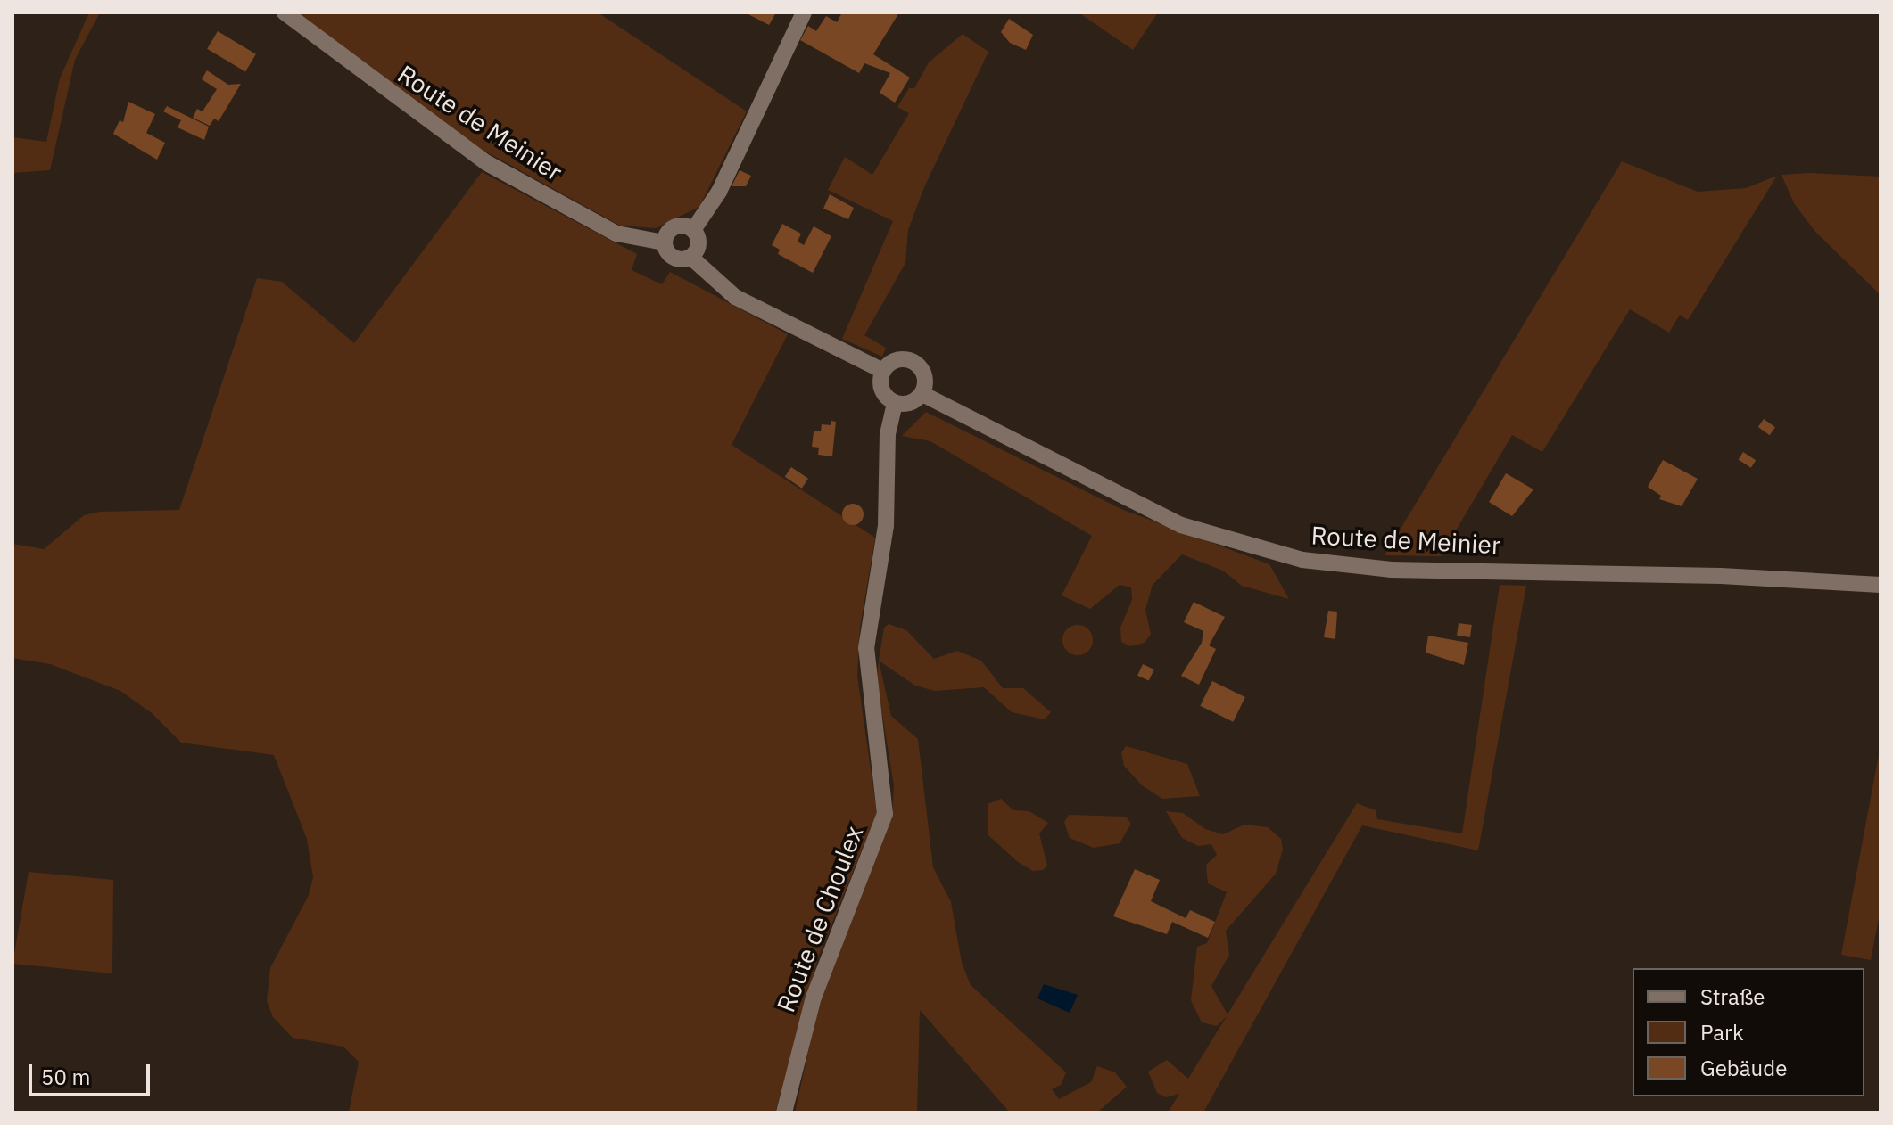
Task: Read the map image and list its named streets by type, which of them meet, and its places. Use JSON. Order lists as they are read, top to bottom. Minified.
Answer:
{"streets":{"street":["Route de Meinier","Route de Choulex"]},"crossings":[["Route de Meinier","Route de Choulex"]],"legend":["Straße","Park","Gebäude"],"scale_bar":"50 m"}
